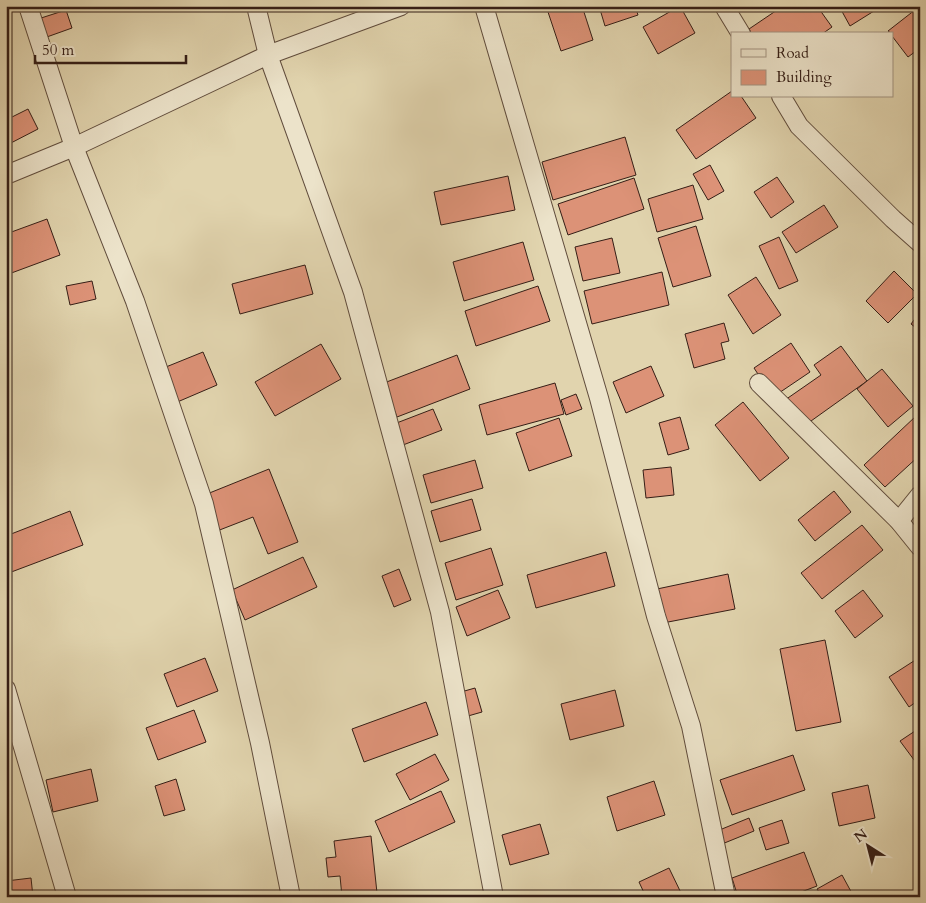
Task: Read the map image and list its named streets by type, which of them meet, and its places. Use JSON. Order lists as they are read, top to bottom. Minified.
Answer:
{"legend":["Road","Building"],"scale_bar":"50 m","north":"top left"}
